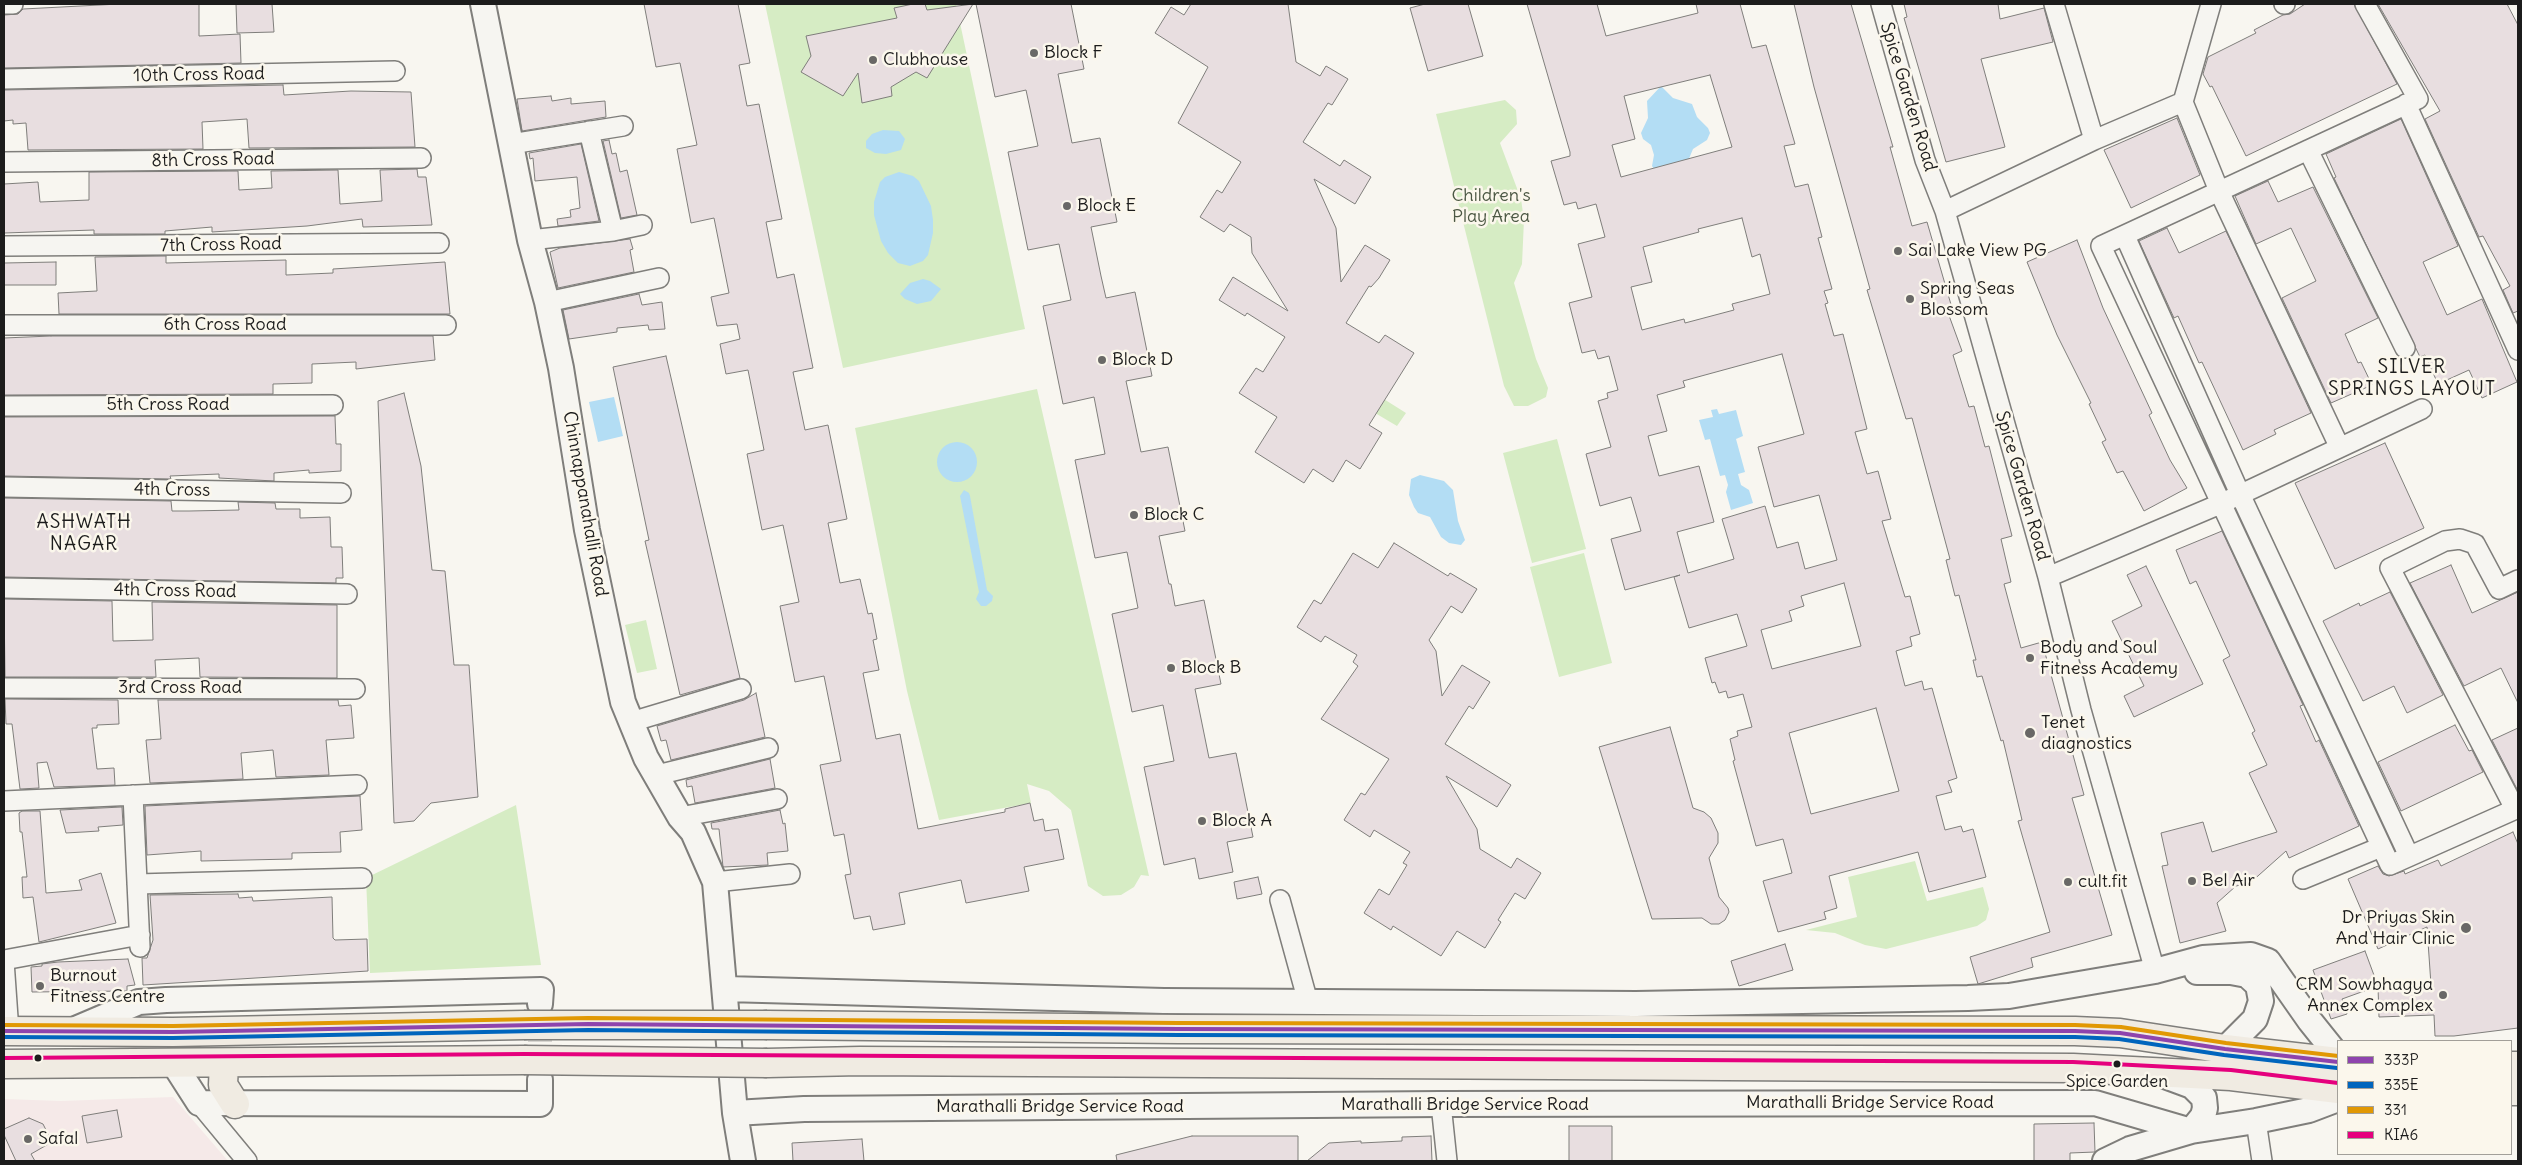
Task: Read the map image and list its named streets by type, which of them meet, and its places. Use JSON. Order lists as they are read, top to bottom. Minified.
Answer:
{"streets":{"street":["10th Cross Road","Spice Garden Road","8th Cross Road","7th Cross Road","6th Cross Road","5th Cross Road","4th Cross","Chinnappanahalli Road","4th Cross Road","3rd Cross Road","Marathalli Bridge Service Road"]},"crossings":[["Chinnappanahalli Road","Marathalli Bridge Service Road"]],"districts":["SILVER SPRINGS LAYOUT","ASHWATH NAGAR"],"parks":["Children's Play Area"],"places":["Block F","Clubhouse","Block E","Sai Lake View PG","Spring Seas Blossom","Block D","Block C","Body and Soul Fitness Academy","Block B","Tenet diagnostics","Block A","Bel Air","cult.fit","Dr Priyas Skin And Hair Clinic","Burnout Fitness Centre","CRM Sowbhagya Annex Complex","Spice Garden","Safal"],"lines":["transit line 331","transit line 333P","transit line 335E","transit line KIA6"],"legend":["333P","335E","331","KIA6"]}
